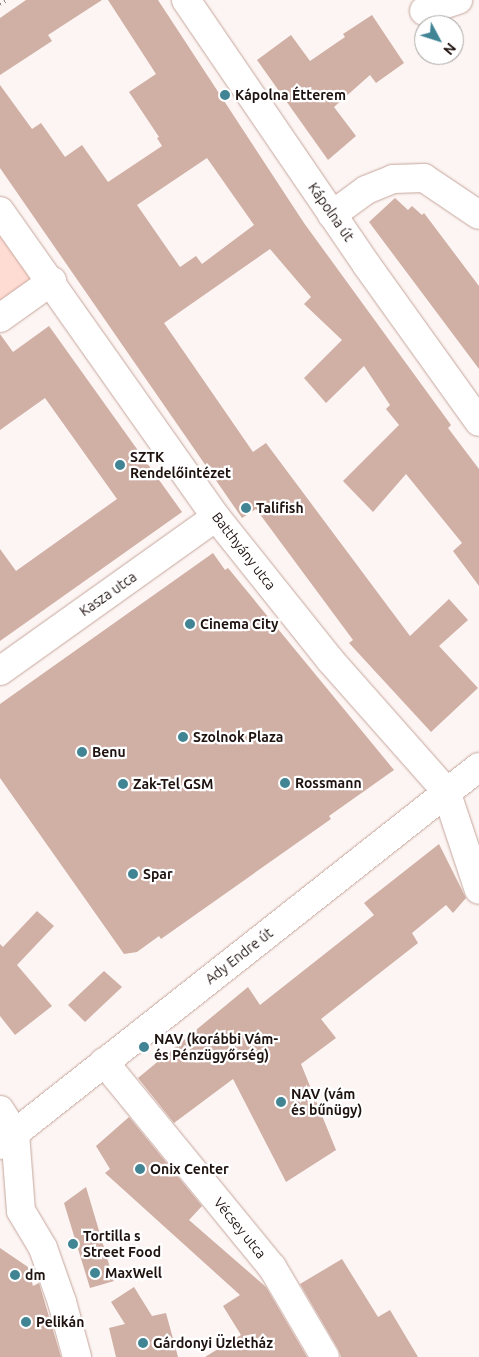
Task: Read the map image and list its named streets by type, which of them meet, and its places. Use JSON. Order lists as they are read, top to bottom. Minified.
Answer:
{"streets":{"street":["Kápolna út","Batthyány utca","Kasza utca","Ady Endre út","Vécsey utca"]},"crossings":[["Batthyány utca","Kasza utca"],["Batthyány utca","Ady Endre út"],["Ady Endre út","Vécsey utca"]],"places":["Kápolna Étterem","SZTK Rendelőintézet","Talifish","Cinema City","Szolnok Plaza","Benu","Rossmann","Zak-Tel GSM","Spar","NAV (korábbi Vám- és Pénzügyőrség)","NAV (vám és bűnügy)","Onix Center","Tortilla s Street Food","MaxWell","dm","Pelikán","Gárdonyi Üzletház"],"north":"bottom right"}
